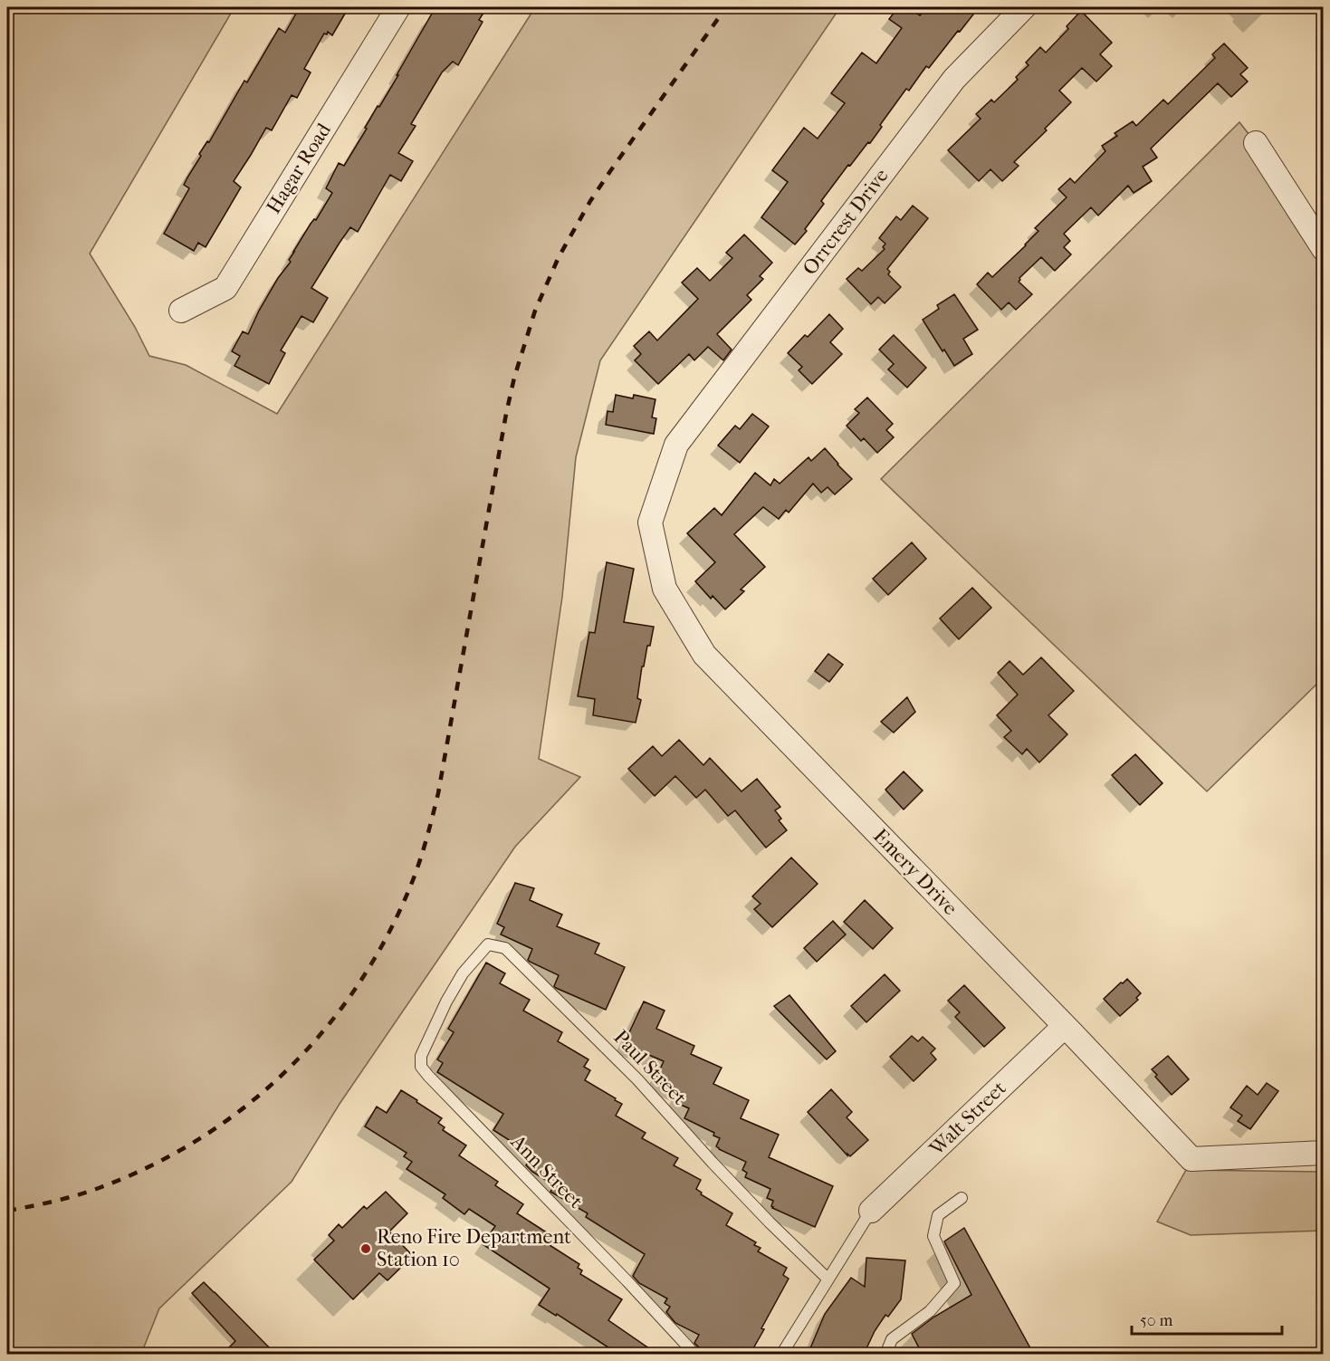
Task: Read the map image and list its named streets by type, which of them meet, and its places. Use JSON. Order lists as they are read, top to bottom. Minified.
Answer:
{"streets":{"street":["Hagar Road","Orrcrest Drive","Emery Drive","Walt Street"],"lane":["Paul Street","Ann Street"]},"crossings":[["Orrcrest Drive","Emery Drive"],["Emery Drive","Walt Street"],["Paul Street","Ann Street"]],"places":["Reno Fire Department Station 10"],"scale_bar":"50 m"}
